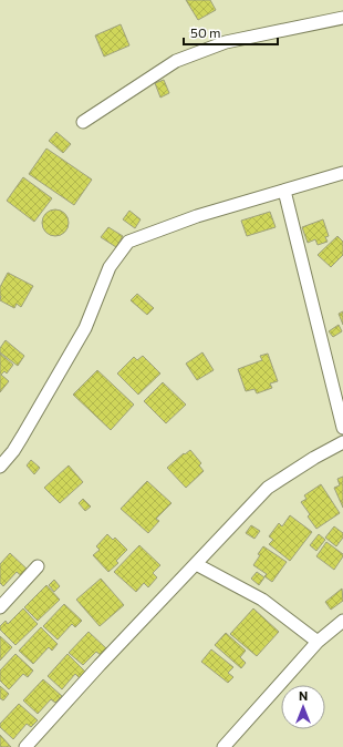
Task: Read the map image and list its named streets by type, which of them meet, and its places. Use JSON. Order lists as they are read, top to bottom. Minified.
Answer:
{"scale_bar":"50 m","north":"top"}
